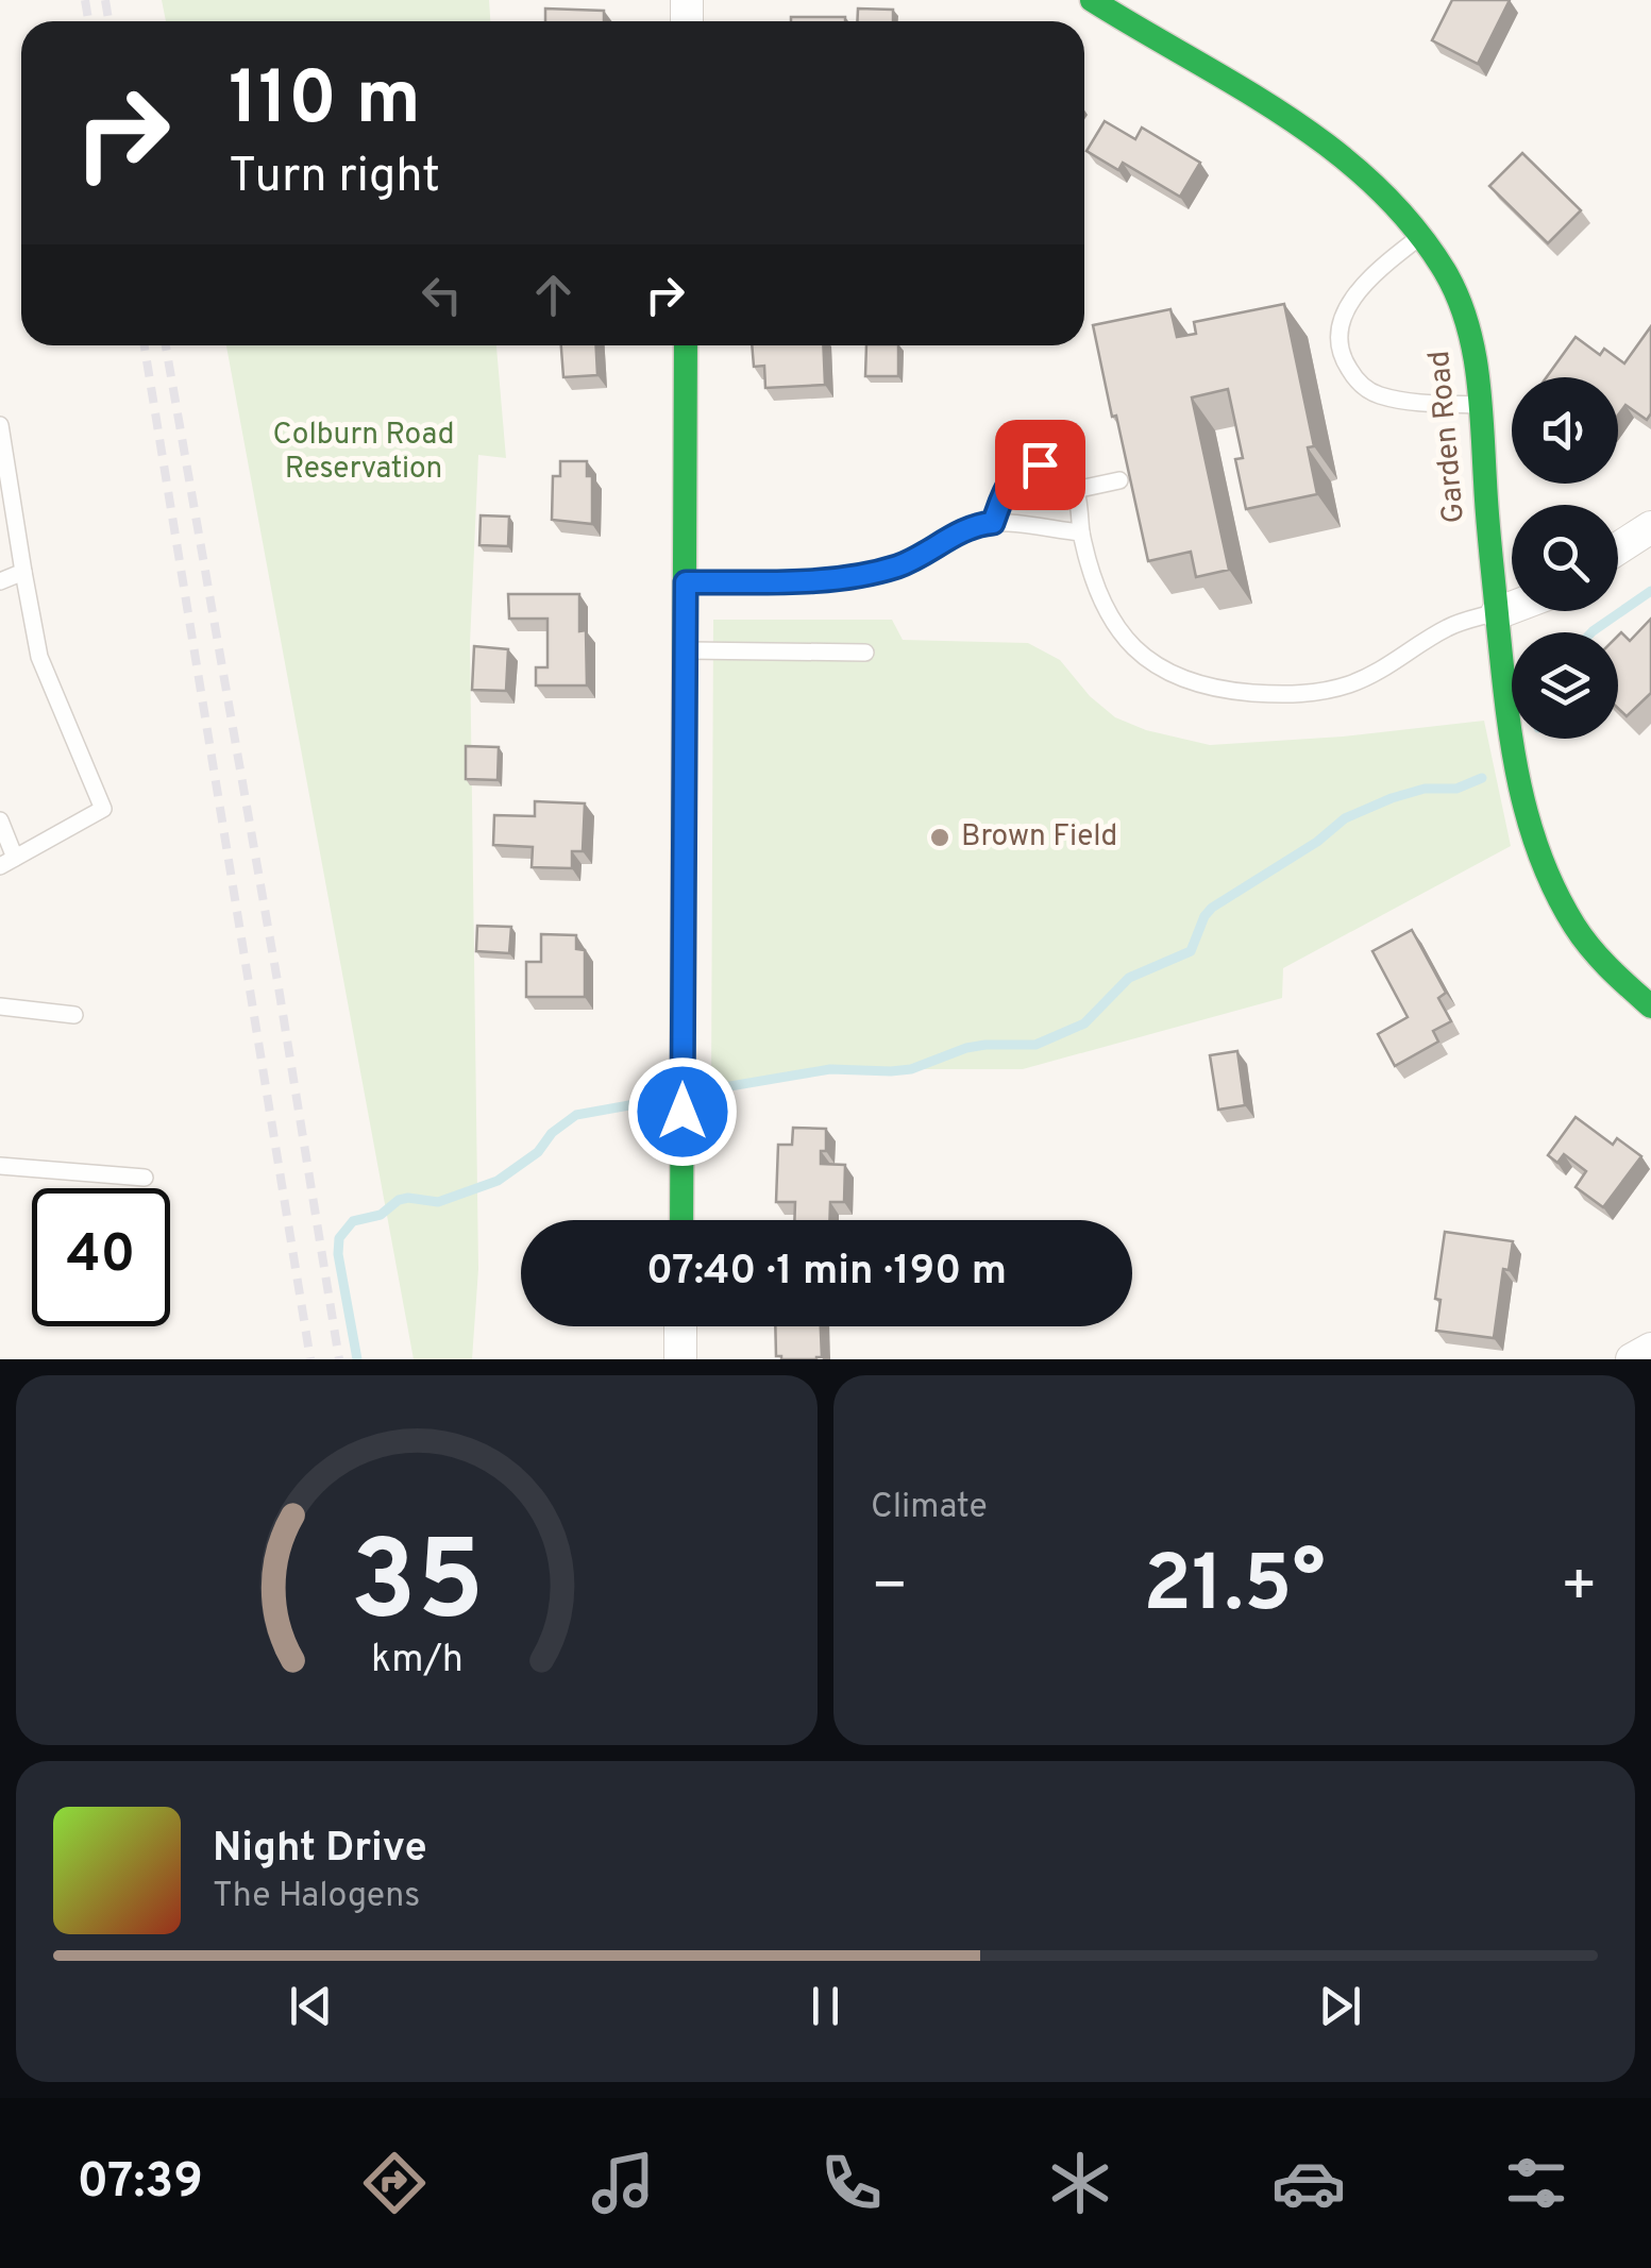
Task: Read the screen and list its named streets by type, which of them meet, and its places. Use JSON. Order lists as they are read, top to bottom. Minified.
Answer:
{"streets":{"street":["Garden Road"]},"parks":["Colburn Road Reservation"],"places":["Brown Field"],"page":{"turn":["110 m","Turn right"],"limit":"40","trip":"07:40 · 1 min · 190 m","tile":"Climate","heat":["−","21.5°","+"],"song":["Night Drive","The Halogens"],"tabs":"07:39","gauge":["35","km/h"]}}
